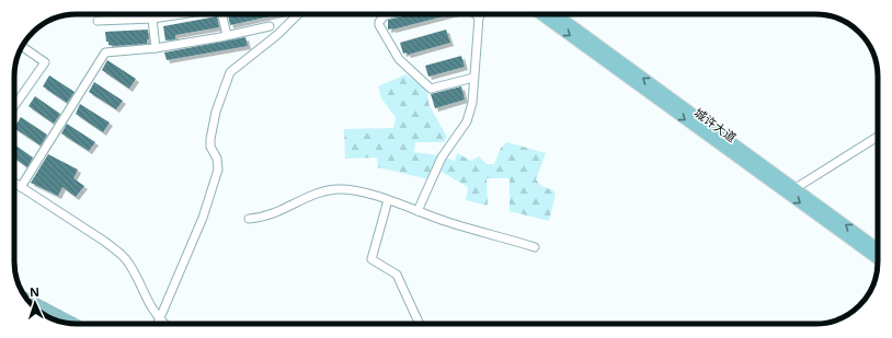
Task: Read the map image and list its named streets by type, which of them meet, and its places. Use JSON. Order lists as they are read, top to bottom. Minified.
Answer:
{"streets":{"main road":["城许大道"]},"north":"top"}
